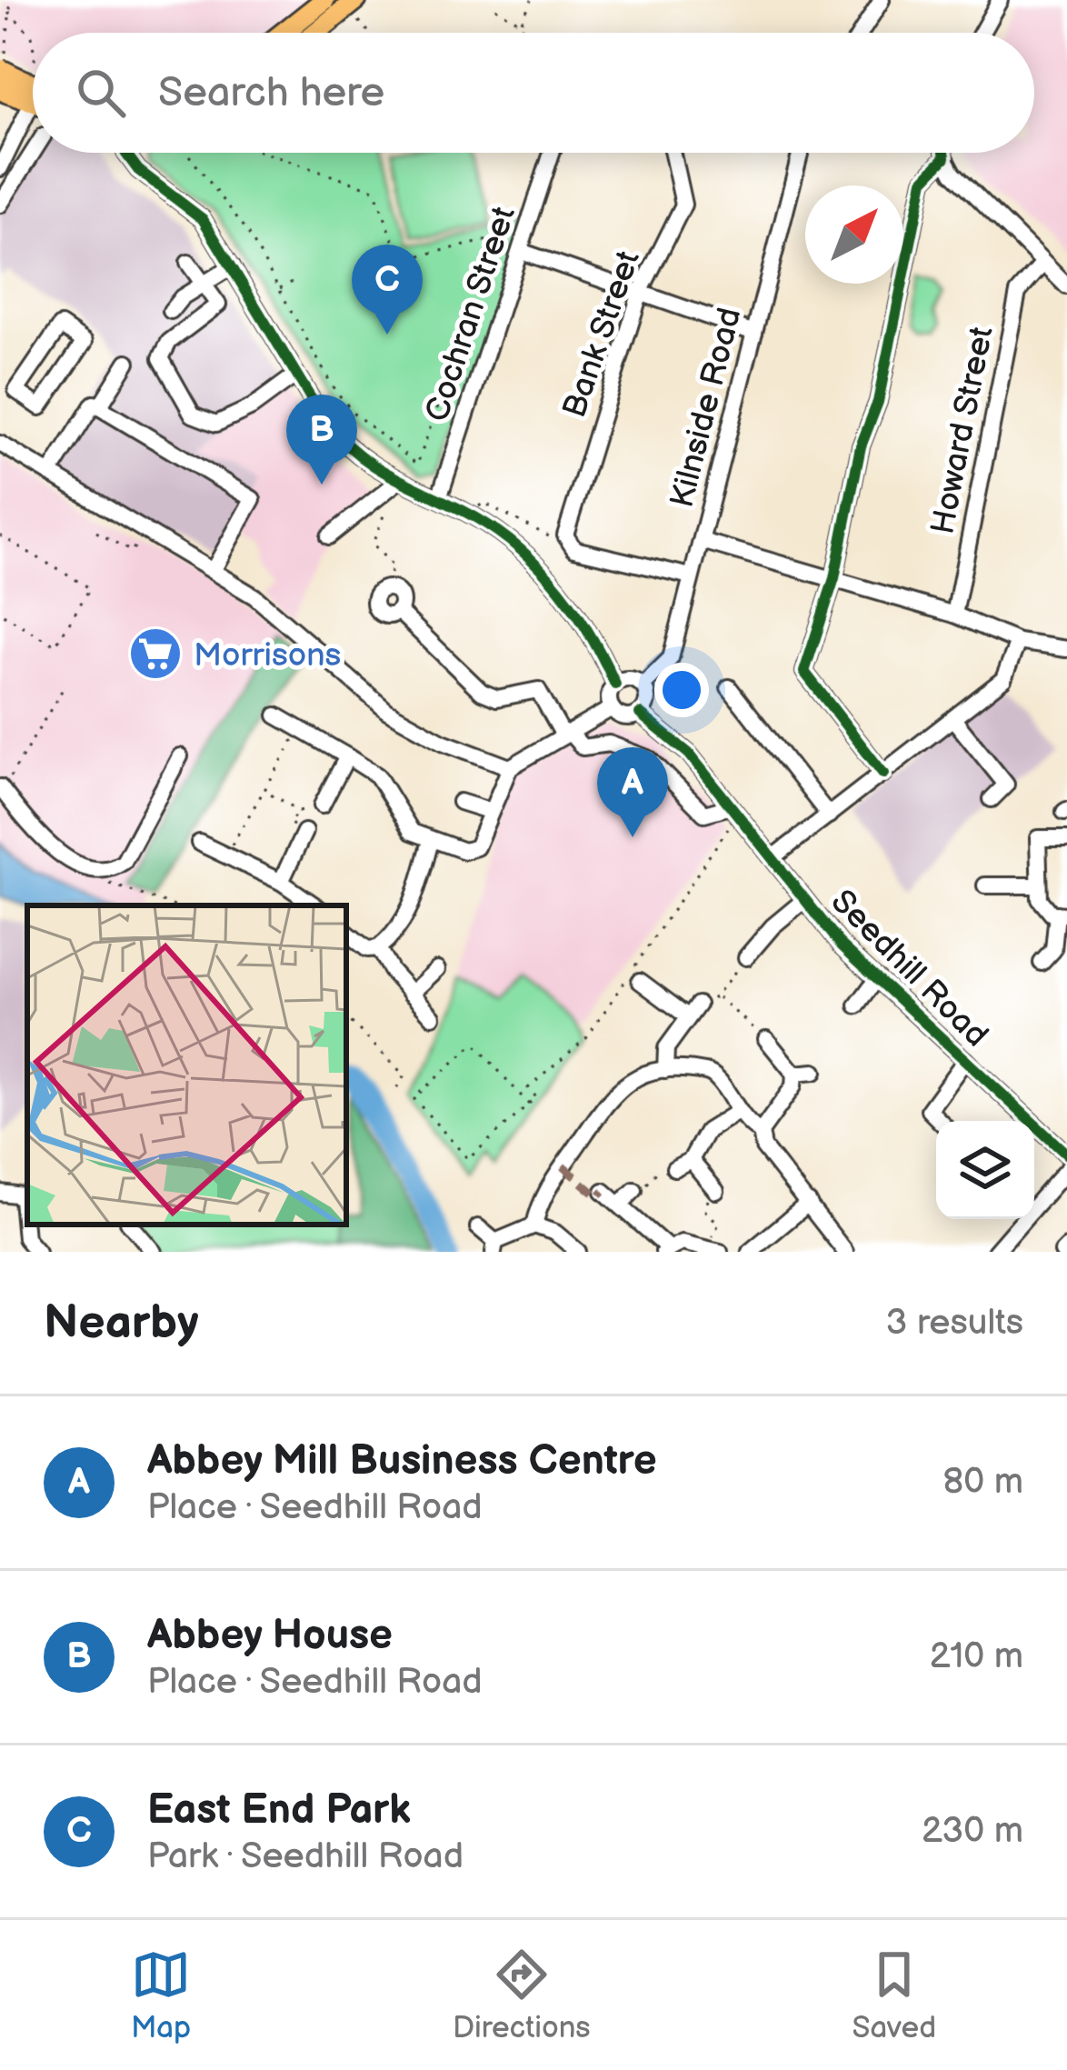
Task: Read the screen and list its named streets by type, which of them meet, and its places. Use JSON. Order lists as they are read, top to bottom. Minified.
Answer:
{"streets":{"street":["Cochran Street","Bank Street","Kilnside Road","Howard Street","Seedhill Road"]},"crossings":[["Kilnside Road","Seedhill Road"]],"places":{"supermarket":["Morrisons"]},"north":"top right","page":{"search":"Search here","pins":["C","B","A"],"heading":["Nearby","3 results"],"list":[{"mark":"A","name":"Abbey Mill Business Centre","note":"Place · Seedhill Road","value":"80 m"},{"mark":"B","name":"Abbey House","note":"Place · Seedhill Road","value":"210 m"},{"mark":"C","name":"East End Park","note":"Park · Seedhill Road","value":"230 m"}],"nav":["Map","Directions","Saved"]}}
